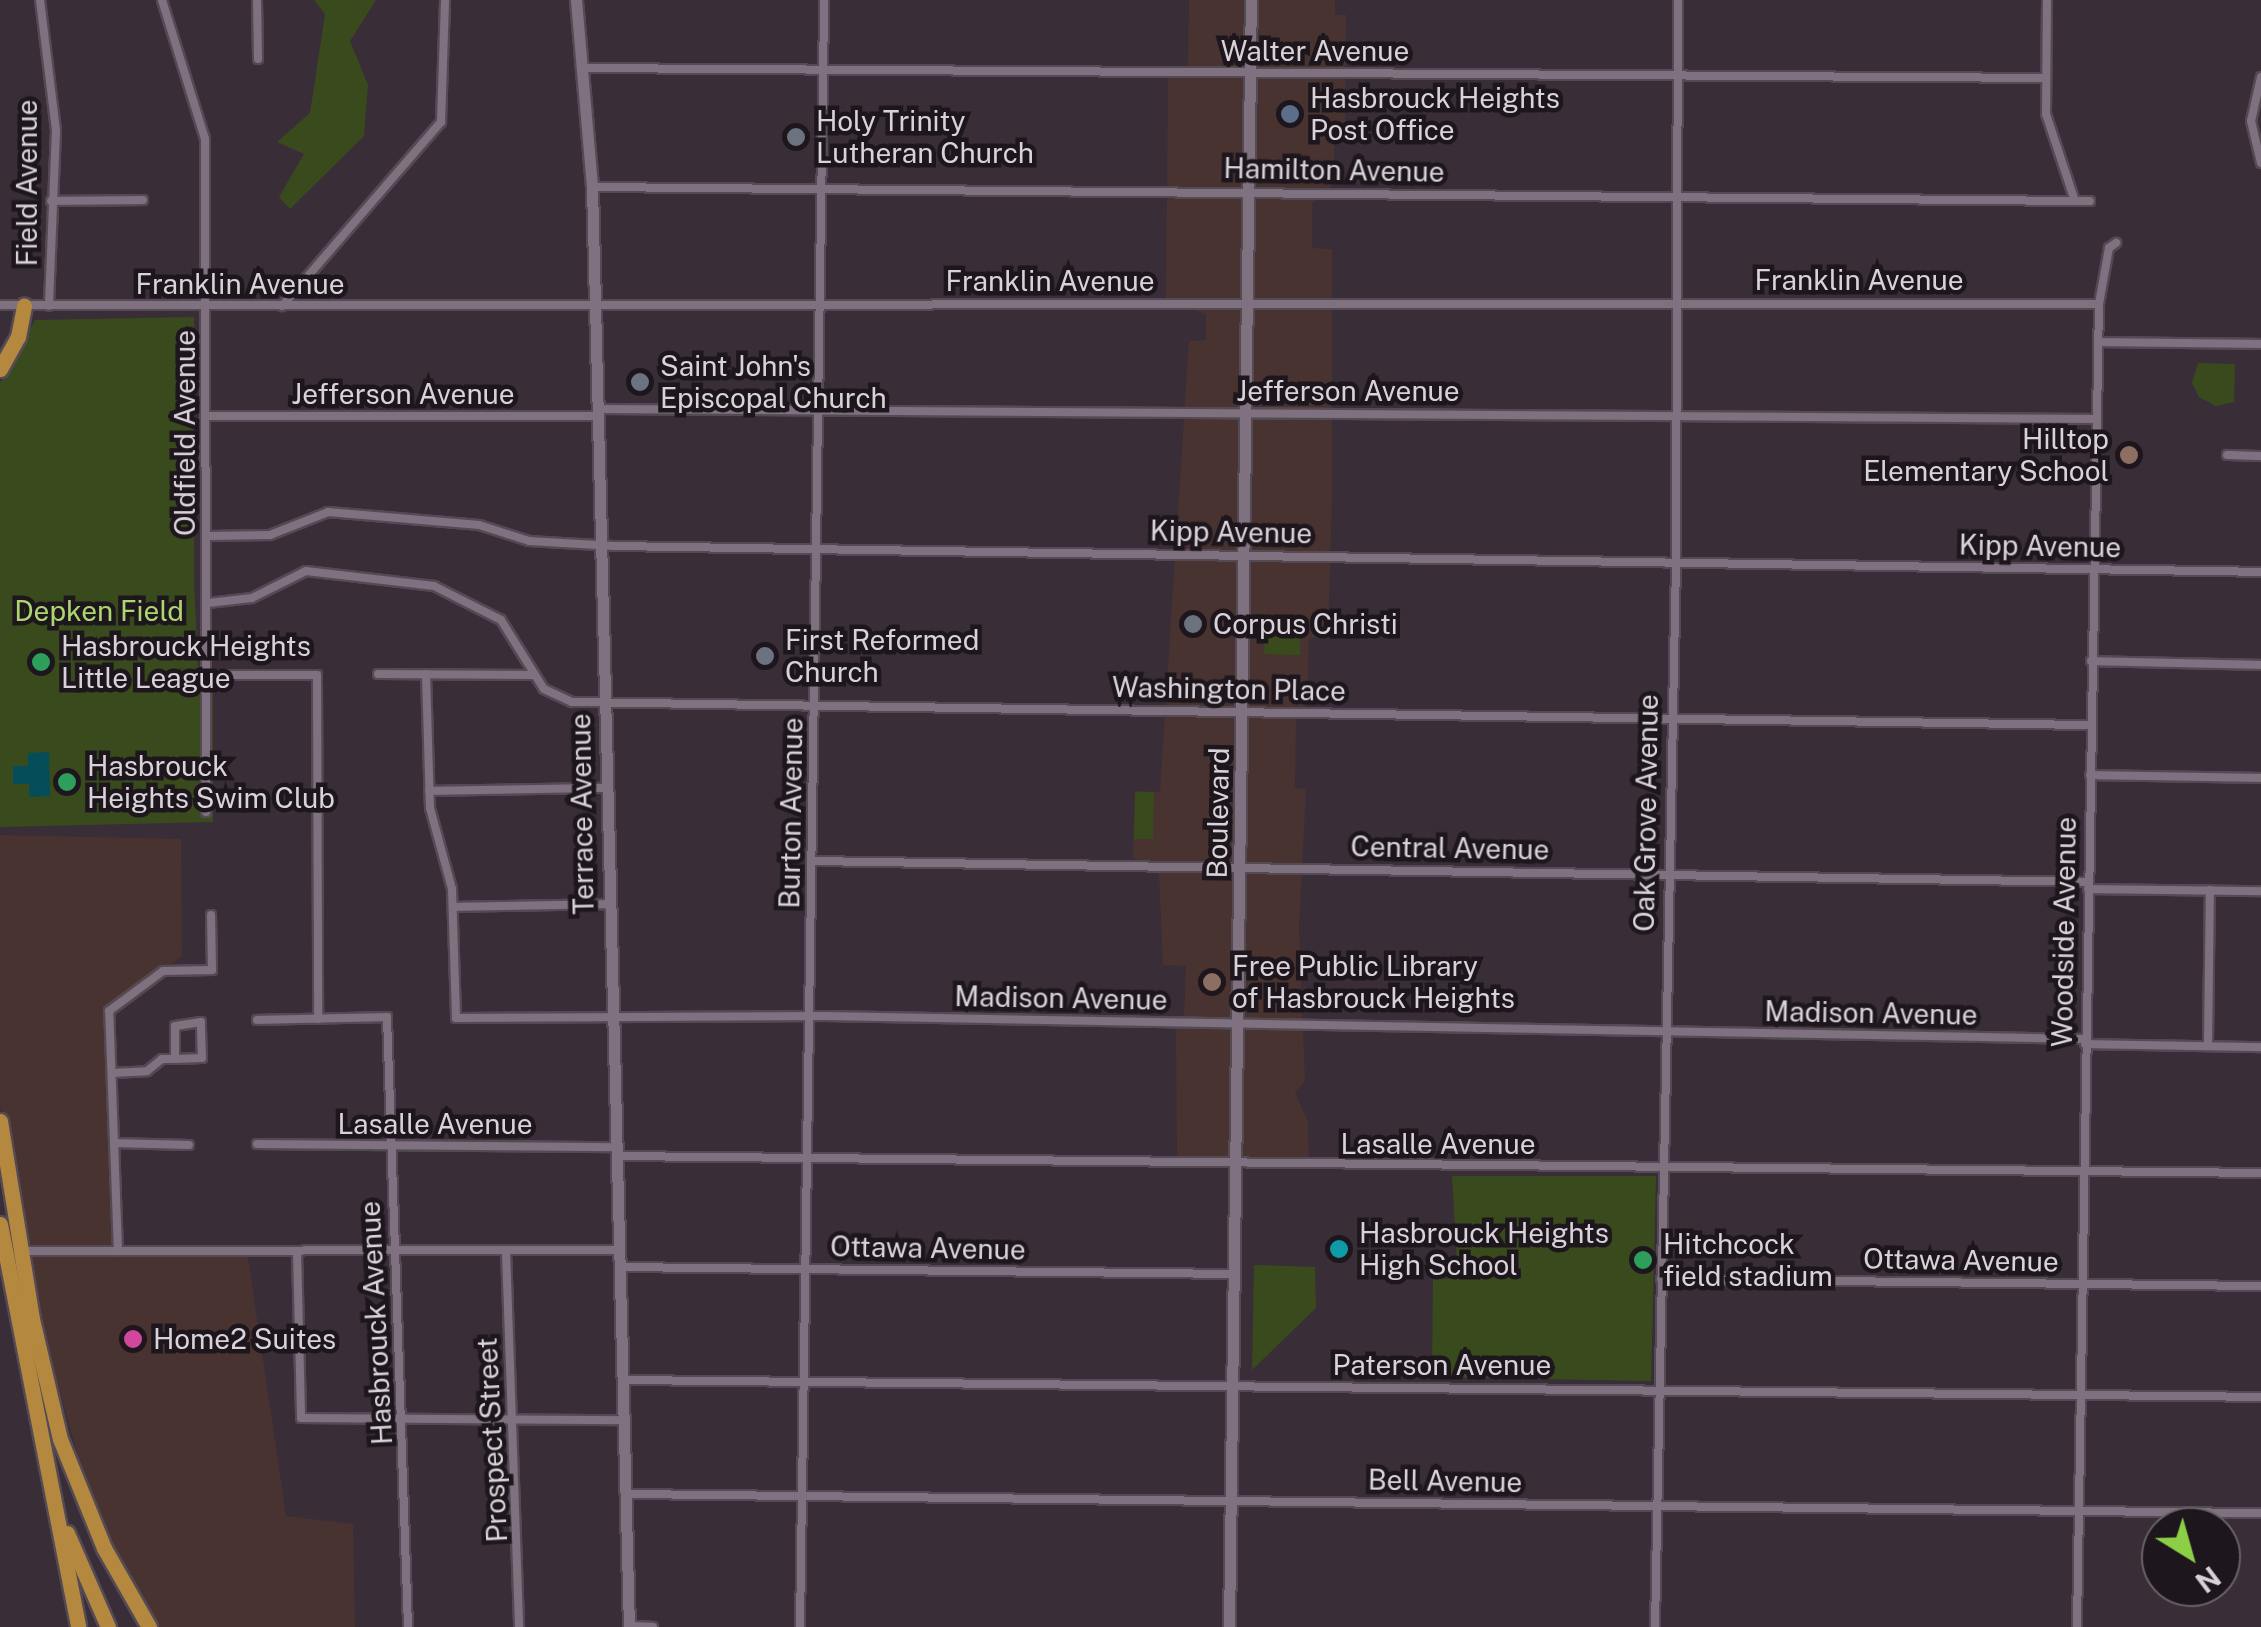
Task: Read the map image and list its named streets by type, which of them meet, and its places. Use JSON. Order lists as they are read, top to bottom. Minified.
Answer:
{"streets":{"street":["Walter Avenue","Hamilton Avenue","Field Avenue","Franklin Avenue","Jefferson Avenue","Oldfield Avenue","Kipp Avenue","Washington Place","Burton Avenue","Boulevard","Oak Grove Avenue","Terrace Avenue","Central Avenue","Woodside Avenue","Madison Avenue","Lasalle Avenue","Ottawa Avenue","Hasbrouck Avenue","Paterson Avenue","Prospect Street","Bell Avenue"]},"crossings":[["Walter Avenue","Burton Avenue"],["Walter Avenue","Boulevard"],["Walter Avenue","Oak Grove Avenue"],["Walter Avenue","Terrace Avenue"],["Hamilton Avenue","Burton Avenue"],["Hamilton Avenue","Boulevard"],["Hamilton Avenue","Oak Grove Avenue"],["Hamilton Avenue","Terrace Avenue"],["Field Avenue","Franklin Avenue"],["Franklin Avenue","Oldfield Avenue"],["Franklin Avenue","Burton Avenue"],["Franklin Avenue","Boulevard"],["Franklin Avenue","Oak Grove Avenue"],["Franklin Avenue","Terrace Avenue"],["Franklin Avenue","Woodside Avenue"],["Jefferson Avenue","Oldfield Avenue"],["Jefferson Avenue","Burton Avenue"],["Jefferson Avenue","Boulevard"],["Jefferson Avenue","Oak Grove Avenue"],["Jefferson Avenue","Terrace Avenue"],["Jefferson Avenue","Woodside Avenue"],["Oldfield Avenue","Kipp Avenue"],["Kipp Avenue","Burton Avenue"],["Kipp Avenue","Boulevard"],["Kipp Avenue","Oak Grove Avenue"],["Kipp Avenue","Terrace Avenue"],["Kipp Avenue","Woodside Avenue"],["Washington Place","Burton Avenue"],["Washington Place","Boulevard"],["Washington Place","Oak Grove Avenue"],["Washington Place","Terrace Avenue"],["Washington Place","Woodside Avenue"],["Burton Avenue","Central Avenue"],["Burton Avenue","Madison Avenue"],["Burton Avenue","Lasalle Avenue"],["Burton Avenue","Ottawa Avenue"],["Burton Avenue","Paterson Avenue"],["Burton Avenue","Bell Avenue"],["Boulevard","Central Avenue"],["Boulevard","Madison Avenue"],["Boulevard","Lasalle Avenue"],["Boulevard","Ottawa Avenue"],["Boulevard","Paterson Avenue"],["Boulevard","Bell Avenue"],["Oak Grove Avenue","Central Avenue"],["Oak Grove Avenue","Madison Avenue"],["Oak Grove Avenue","Lasalle Avenue"],["Oak Grove Avenue","Ottawa Avenue"],["Oak Grove Avenue","Paterson Avenue"],["Oak Grove Avenue","Bell Avenue"],["Terrace Avenue","Madison Avenue"],["Terrace Avenue","Lasalle Avenue"],["Terrace Avenue","Ottawa Avenue"],["Terrace Avenue","Paterson Avenue"],["Terrace Avenue","Bell Avenue"],["Central Avenue","Woodside Avenue"],["Woodside Avenue","Madison Avenue"],["Woodside Avenue","Lasalle Avenue"],["Woodside Avenue","Ottawa Avenue"],["Woodside Avenue","Paterson Avenue"],["Woodside Avenue","Bell Avenue"],["Lasalle Avenue","Hasbrouck Avenue"]],"parks":["Depken Field"],"places":["Hasbrouck Heights Post Office","Holy Trinity Lutheran Church","Saint John's Episcopal Church","Hilltop Elementary School","Corpus Christi","First Reformed Church","Hasbrouck Heights Little League","Hasbrouck Heights Swim Club","Free Public Library of Hasbrouck Heights","Hasbrouck Heights High School","Hitchcock field stadium","Home2 Suites"],"north":"bottom right"}
